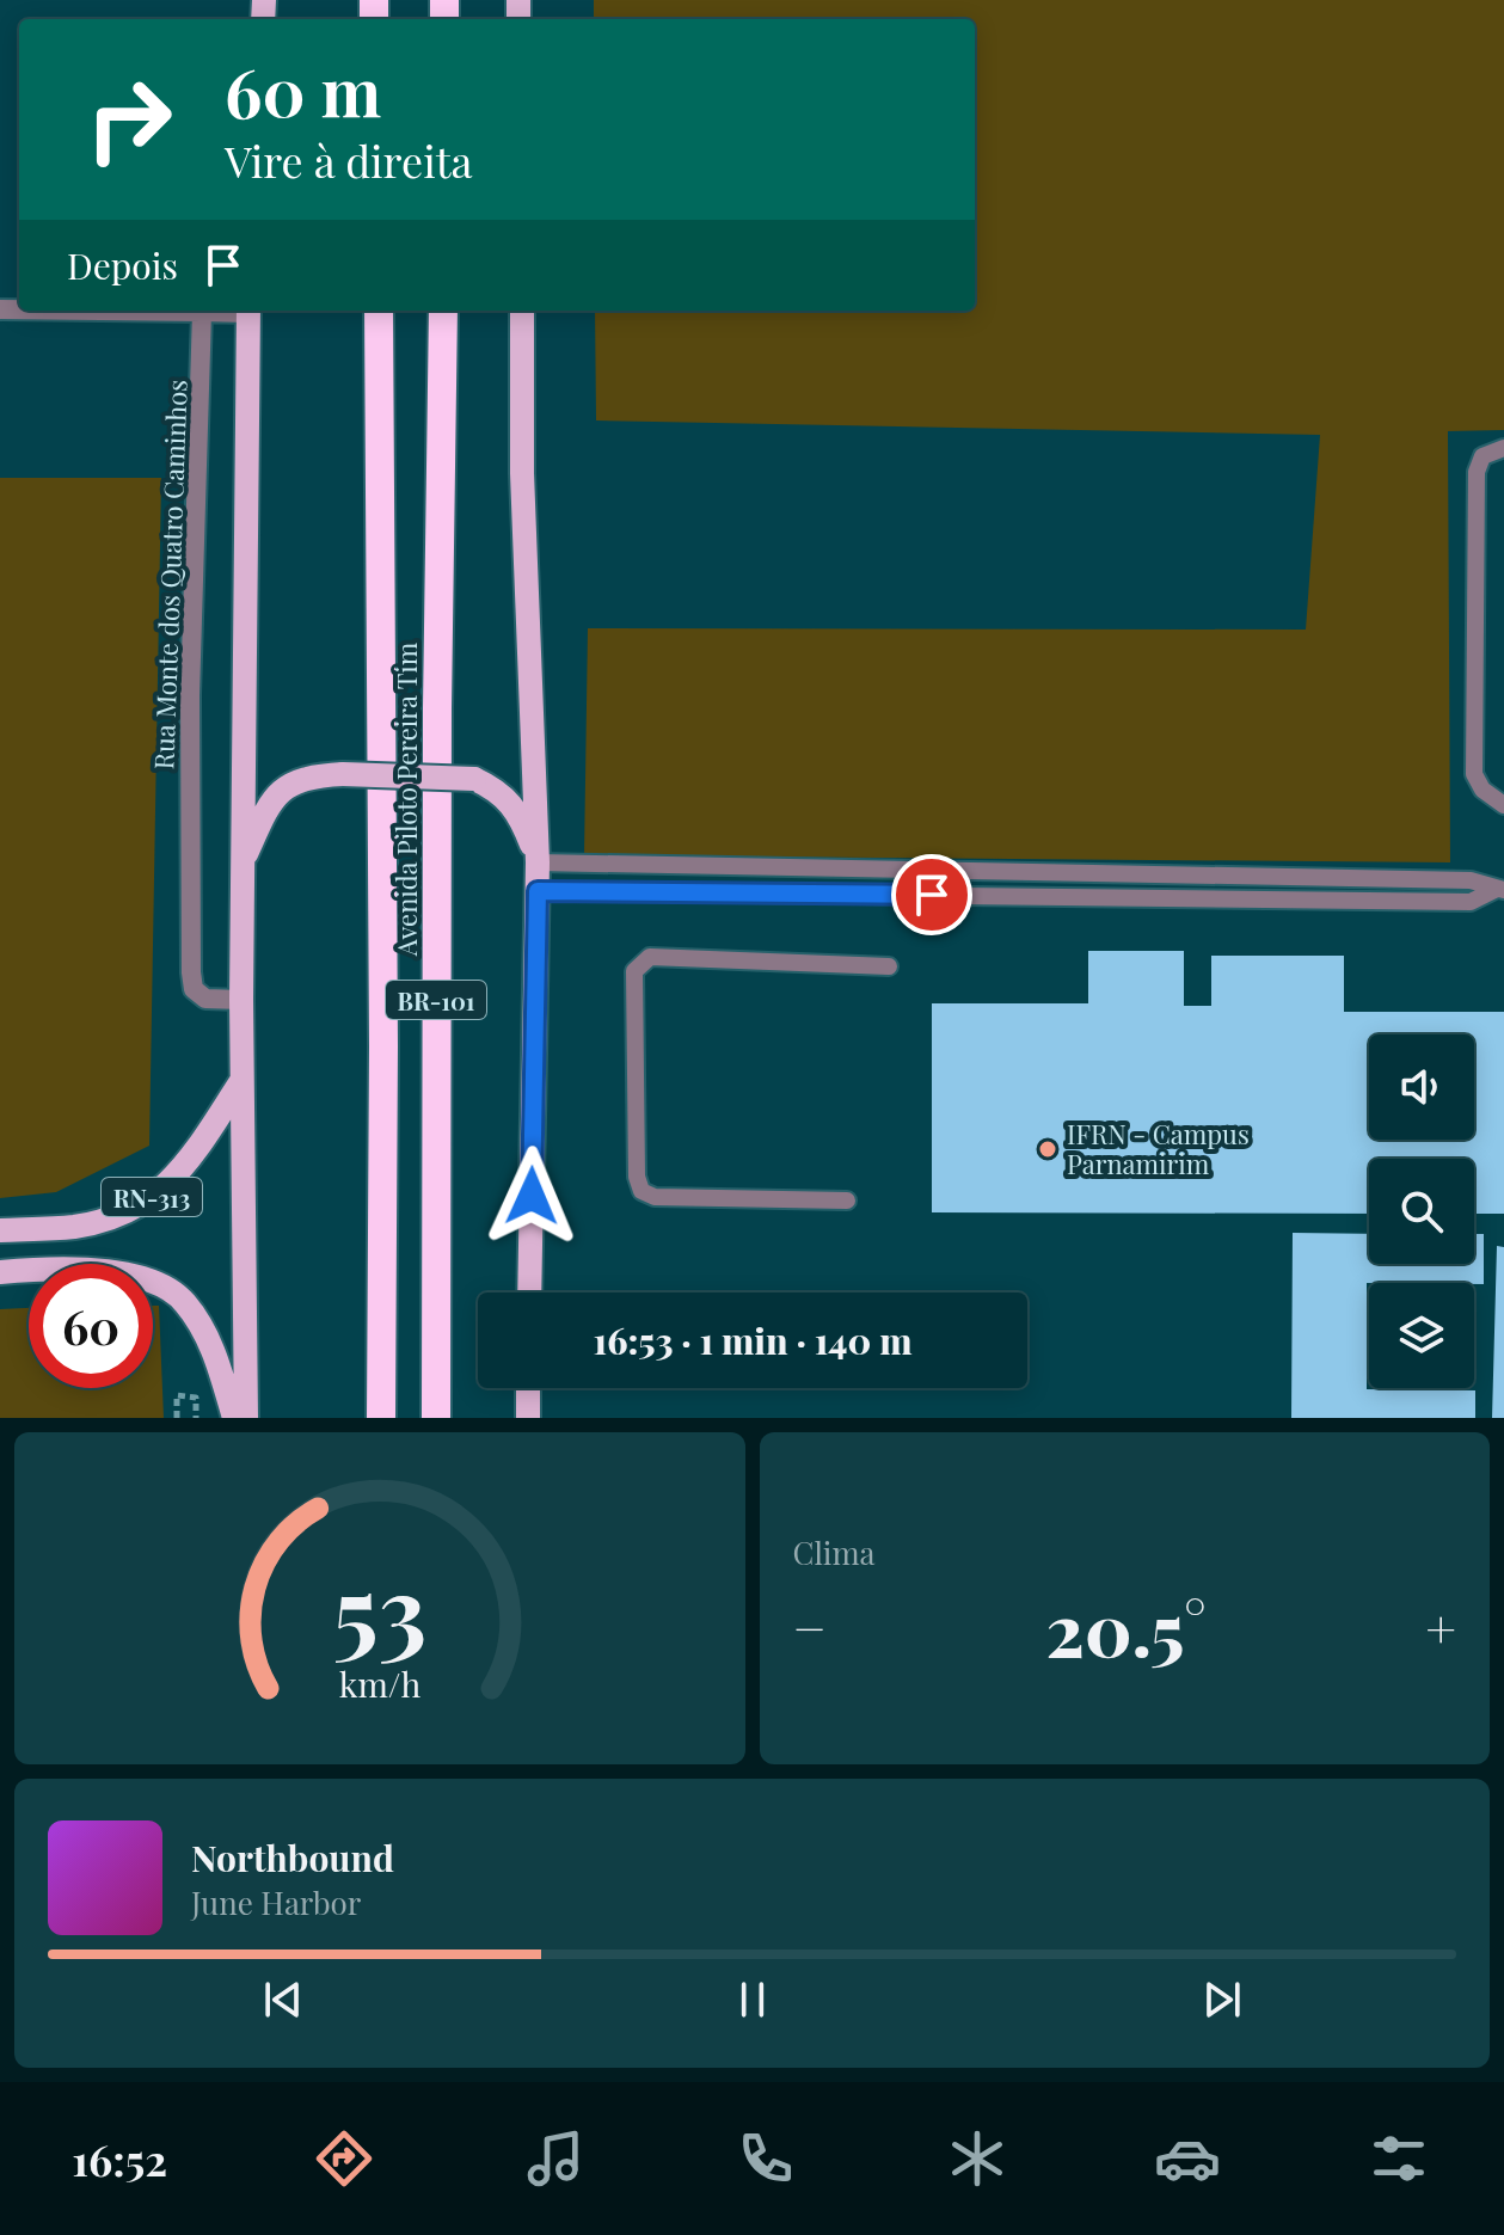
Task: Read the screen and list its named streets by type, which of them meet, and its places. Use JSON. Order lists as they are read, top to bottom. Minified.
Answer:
{"streets":{"highway":["Avenida Piloto Pereira Tim","BR-101"],"main road":["RN-313"],"street":["Rua Monte dos Quatro Caminhos"]},"places":["IFRN - Campus Parnamirim"],"page":{"turn":["60 m","Vire à direita"],"then":"Depois","limit":"60","trip":"16:53 · 1 min · 140 m","tile":"Clima","heat":["−","20.5°","+"],"song":["Northbound","June Harbor"],"tabs":"16:52","gauge":["53","km/h"]}}
